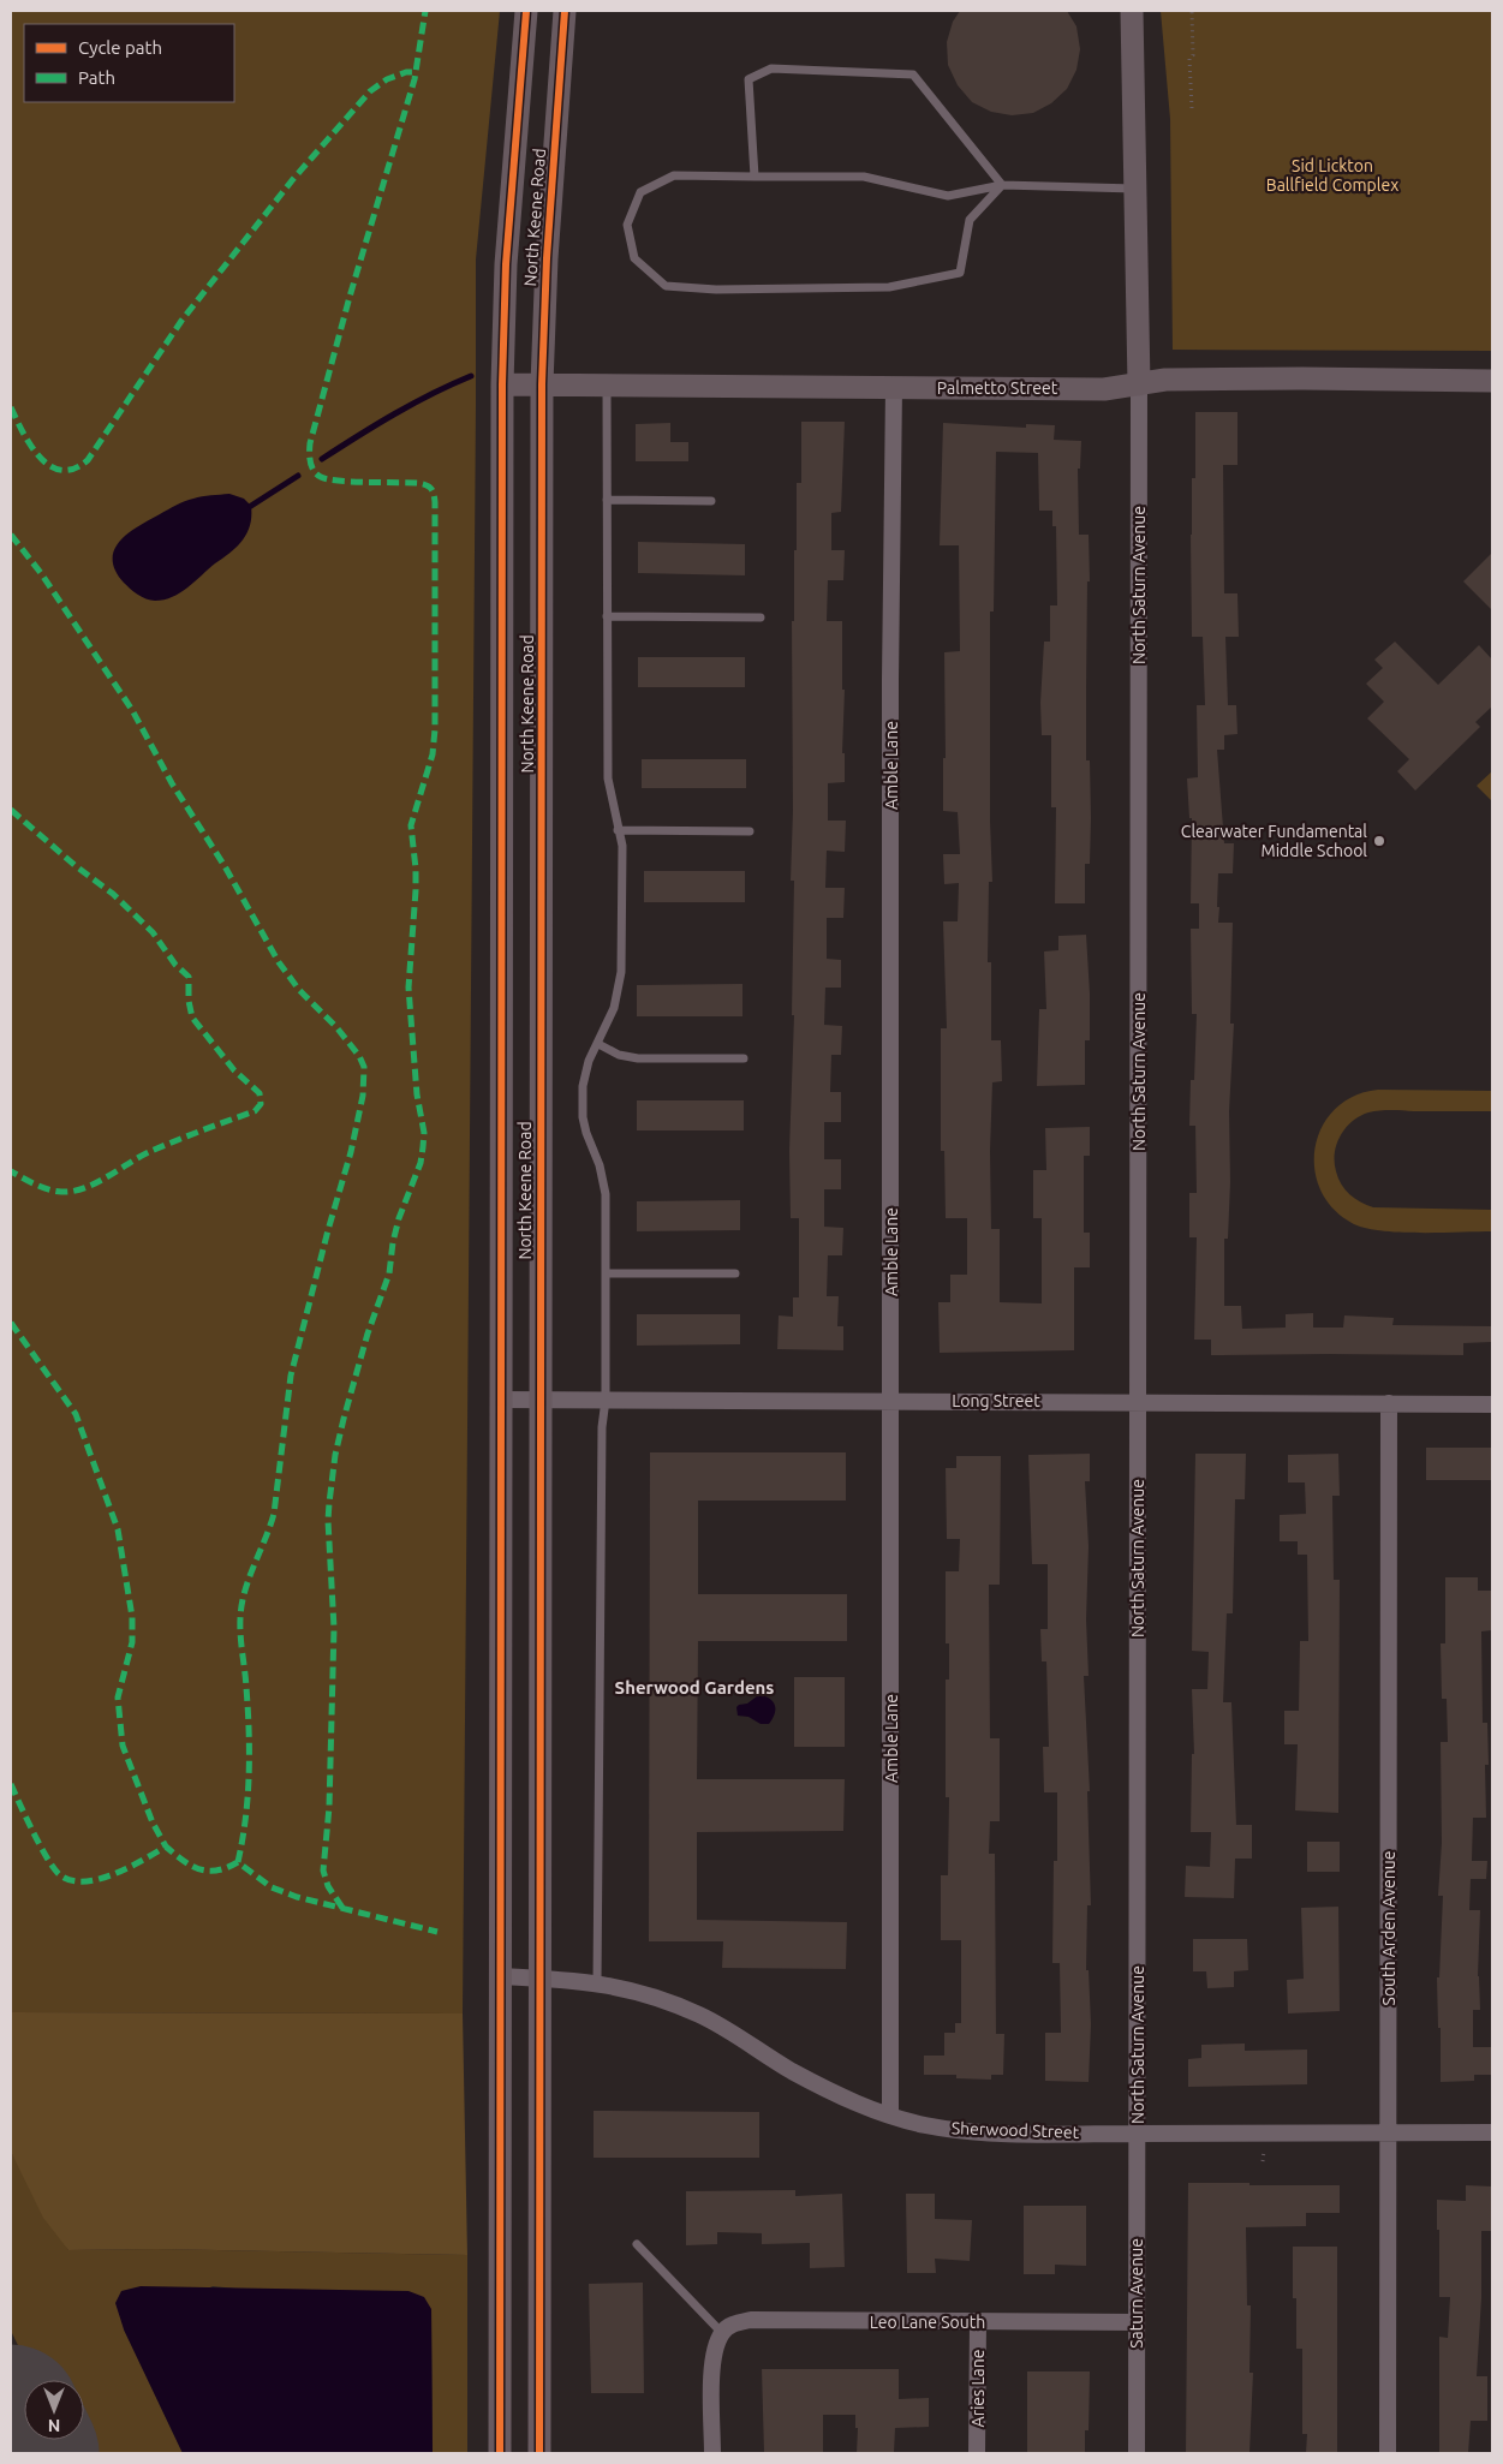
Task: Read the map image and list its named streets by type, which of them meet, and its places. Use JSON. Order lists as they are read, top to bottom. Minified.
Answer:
{"streets":{"main road":["North Keene Road","Palmetto Street","North Saturn Avenue"],"street":["Amble Lane","Long Street","South Arden Avenue","Sherwood Street","Saturn Avenue","Leo Lane South","Aries Lane"]},"crossings":[["North Keene Road","Palmetto Street"],["North Keene Road","Long Street"],["North Keene Road","Sherwood Street"],["Palmetto Street","North Saturn Avenue"],["Palmetto Street","Amble Lane"],["North Saturn Avenue","Long Street"],["North Saturn Avenue","Sherwood Street"],["North Saturn Avenue","Saturn Avenue"],["Amble Lane","Long Street"],["Amble Lane","Sherwood Street"],["Long Street","South Arden Avenue"],["South Arden Avenue","Sherwood Street"],["Sherwood Street","Saturn Avenue"],["Saturn Avenue","Leo Lane South"],["Leo Lane South","Aries Lane"]],"districts":["Sherwood Gardens"],"parks":["Sid Lickton Ballfield Complex"],"places":["Clearwater Fundamental Middle School"],"legend":["Cycle path","Path"],"north":"bottom"}
